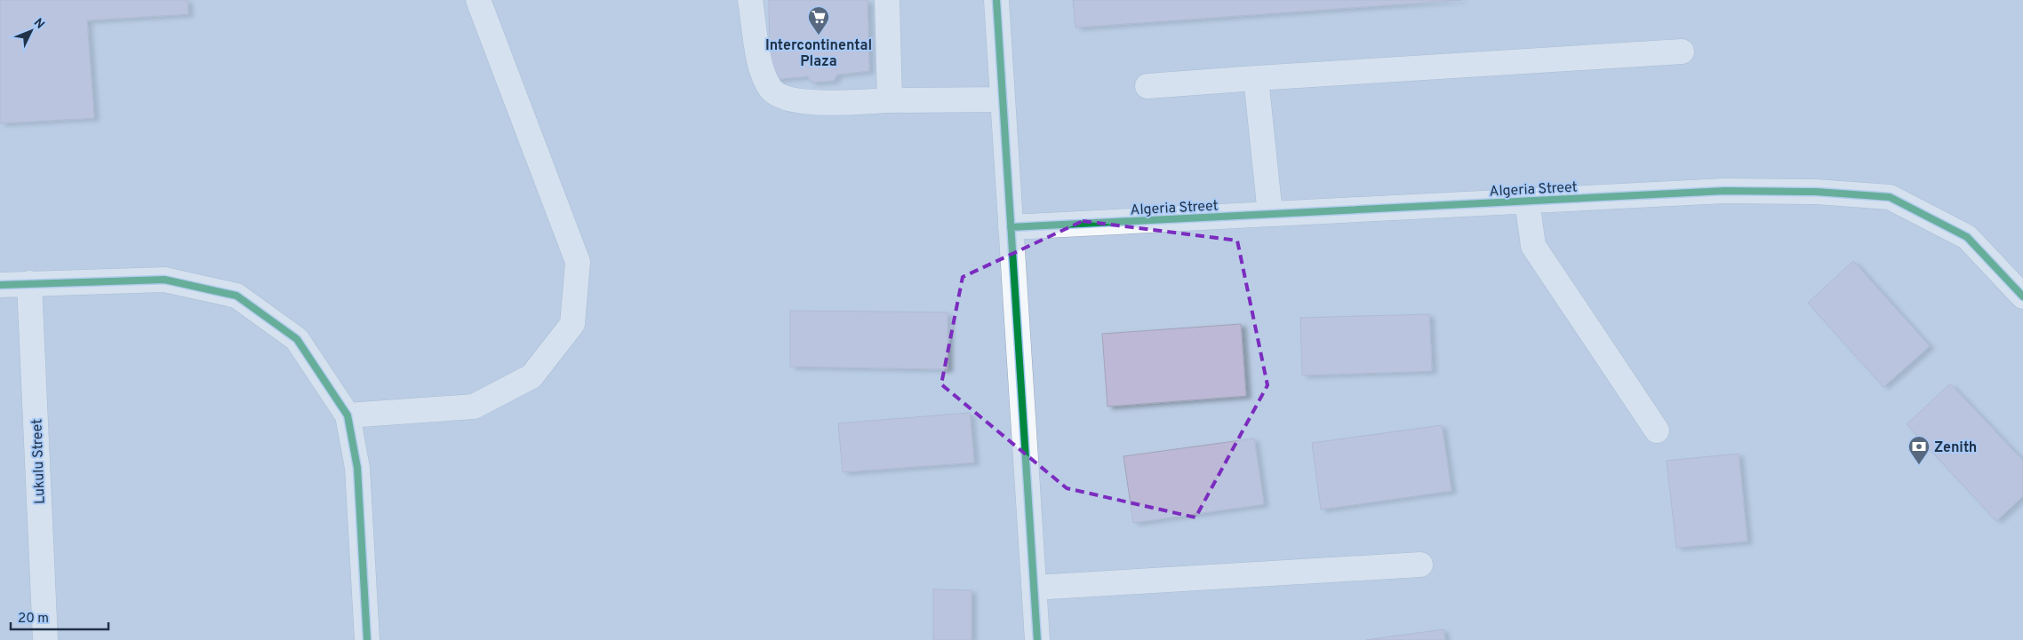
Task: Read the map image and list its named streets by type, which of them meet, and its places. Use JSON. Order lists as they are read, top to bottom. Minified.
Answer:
{"streets":{"street":["Algeria Street","Lukulu Street"]},"places":{"supermarket":["Intercontinental Plaza"],"bank":["Zenith"]},"scale_bar":"20 m","north":"top right"}
